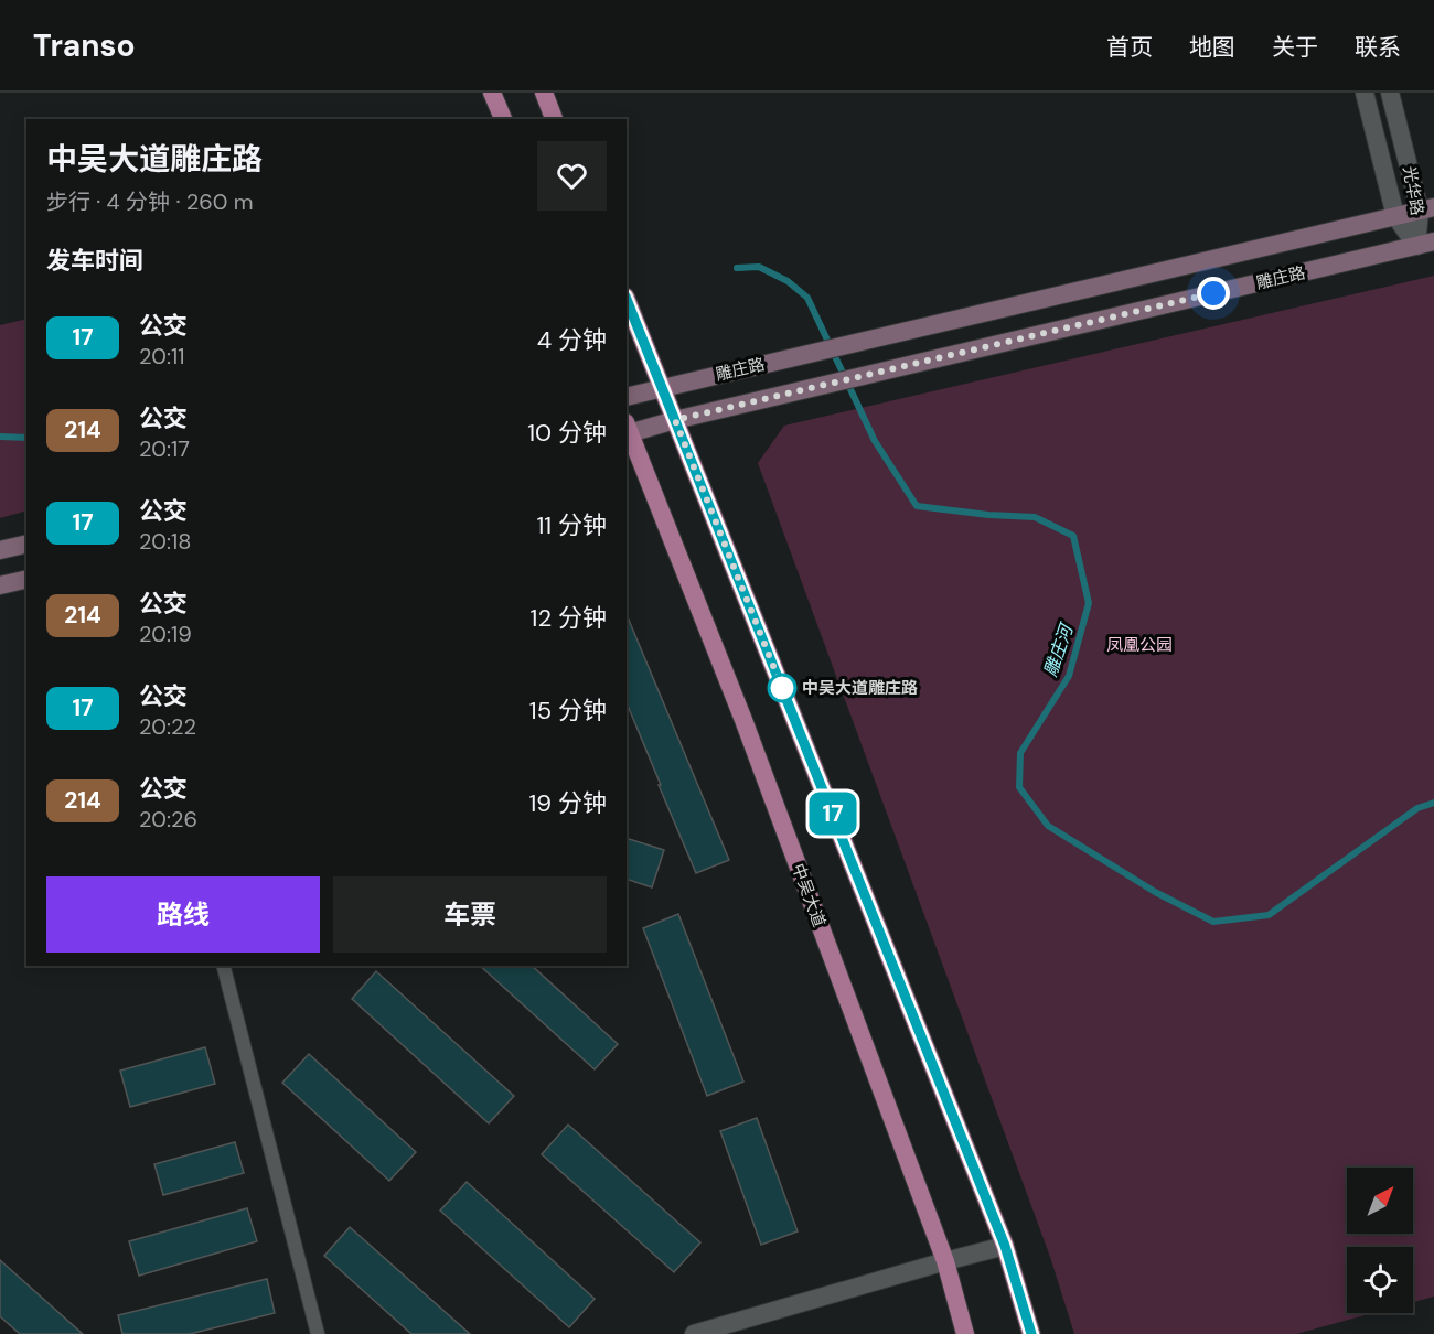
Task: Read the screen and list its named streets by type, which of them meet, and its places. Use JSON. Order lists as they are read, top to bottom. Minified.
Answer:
{"streets":{"main road":["雕庄路","中吴大道"],"street":["光华路"]},"crossings":[["光华路","雕庄路"],["雕庄路","中吴大道"]],"water":["雕庄河"],"parks":["凤凰公园"],"places":["中吴大道雕庄路"],"lines":["bus line 17"],"north":"top right","page":{"header":"Transo","nav":["首页","地图","关于","联系"],"on_map":"17","heading":[["中吴大道雕庄路","步行 · 4 分钟 · 260 m"],"发车时间"],"list":[{"mark":"17","name":"公交","note":"20:11","value":"4 分钟"},{"mark":"214","name":"公交","note":"20:17","value":"10 分钟"},{"mark":"17","name":"公交","note":"20:18","value":"11 分钟"},{"mark":"214","name":"公交","note":"20:19","value":"12 分钟"},{"mark":"17","name":"公交","note":"20:22","value":"15 分钟"},{"mark":"214","name":"公交","note":"20:26","value":"19 分钟"}],"buttons":["路线","车票"]}}
